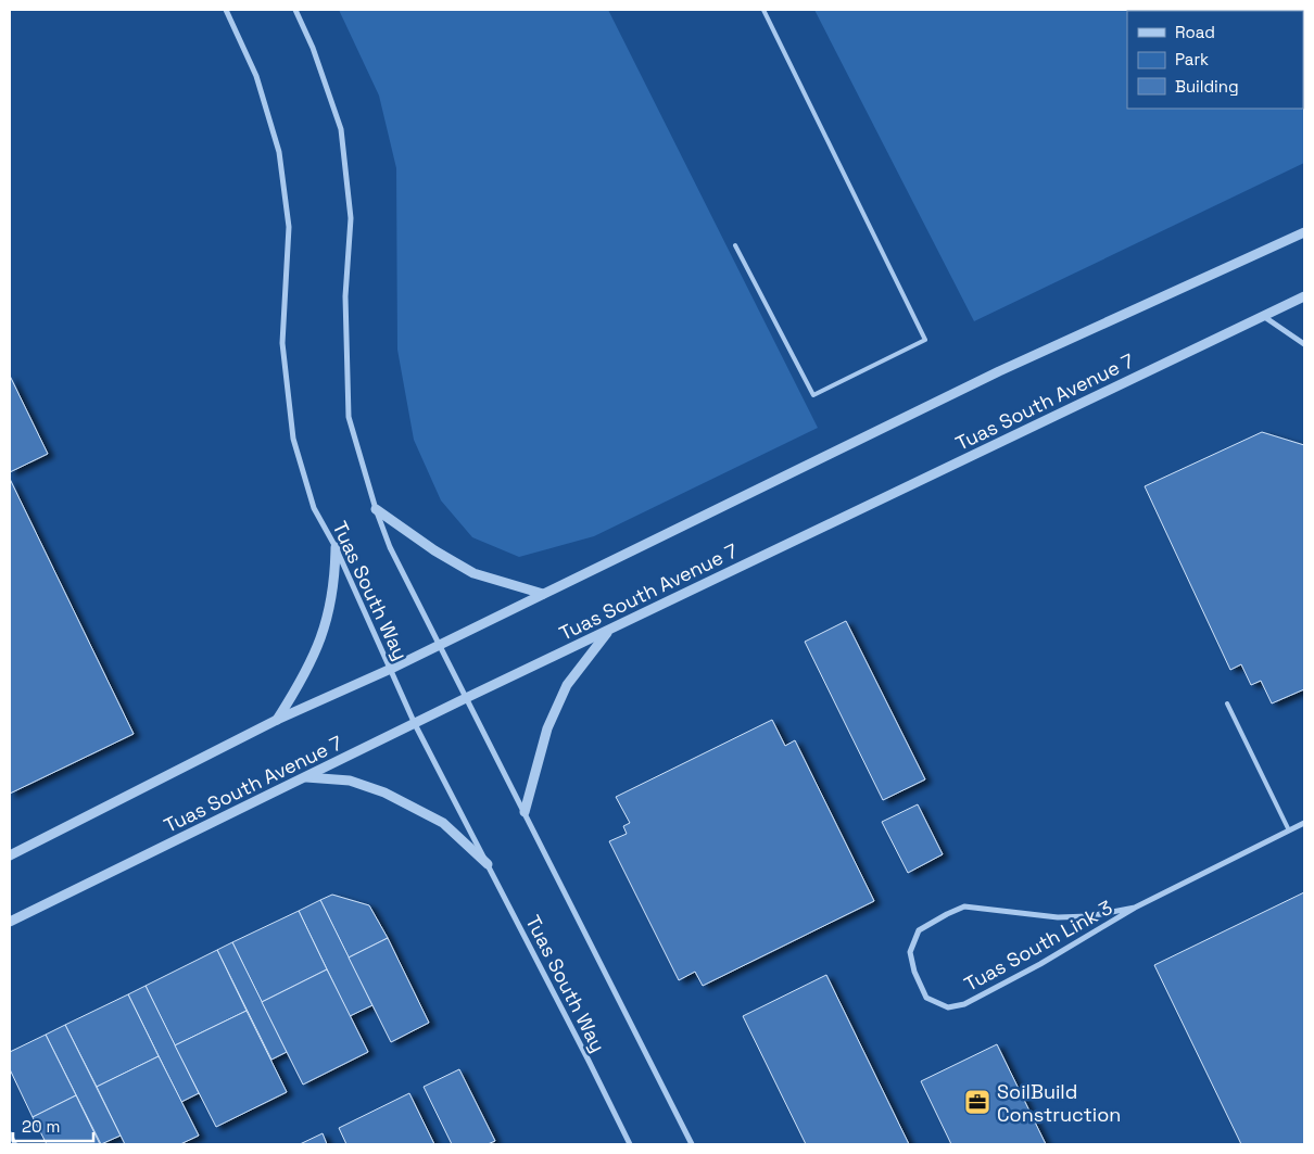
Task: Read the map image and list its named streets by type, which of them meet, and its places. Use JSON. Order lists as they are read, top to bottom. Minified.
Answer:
{"streets":{"street":["Tuas South Avenue 7","Tuas South Way","Tuas South Link 3"]},"crossings":[["Tuas South Avenue 7","Tuas South Way"]],"places":{"office":["SoilBuild Construction"]},"legend":["Road","Park","Building"],"scale_bar":"20 m"}
